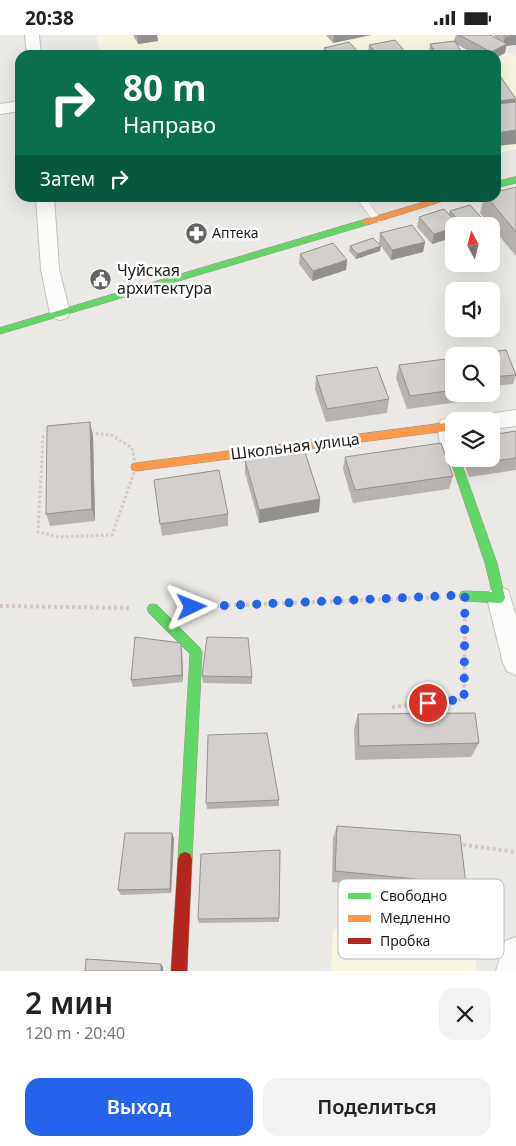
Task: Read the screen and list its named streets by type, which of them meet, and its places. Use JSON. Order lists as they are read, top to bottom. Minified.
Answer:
{"streets":{"street":["Школьная улица"]},"places":{"pharmacy":["Аптека"],"public building":["Чуйская архитектура"]},"legend":["Свободно","Медленно","Пробка"],"north":"top","page":{"status":"20:38","turn":["80 m","Направо"],"then":"Затем","heading":["2 мин","120 m · 20:40"],"buttons":["Выход","Поделиться"]}}
